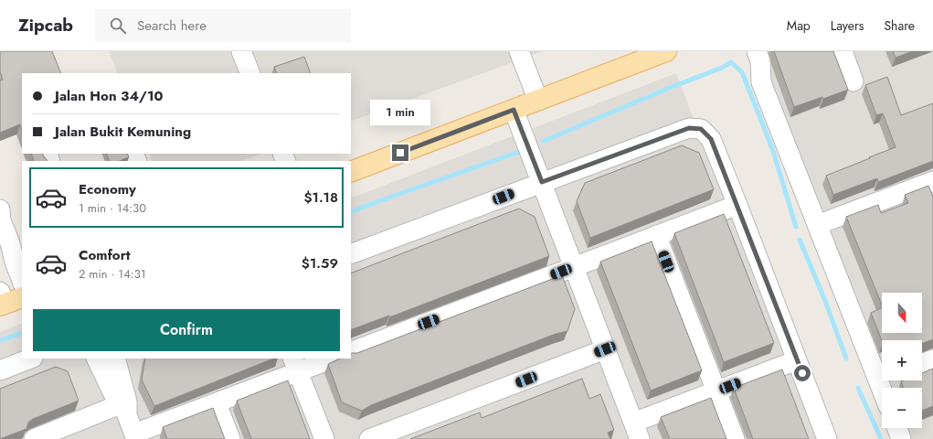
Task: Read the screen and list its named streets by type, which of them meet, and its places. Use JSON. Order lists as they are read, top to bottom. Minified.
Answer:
{"north":"bottom","page":{"header":"Zipcab","search":"Search here","nav":["Map","Layers","Share"],"banner":["Jalan Hon 34/10","Jalan Bukit Kemuning"],"bubble":"1 min","list":[{"name":"Economy","note":"1 min · 14:30","value":"$1.18"},{"name":"Comfort","note":"2 min · 14:31","value":"$1.59"}],"map_buttons":["+","−"],"buttons":"Confirm"}}
